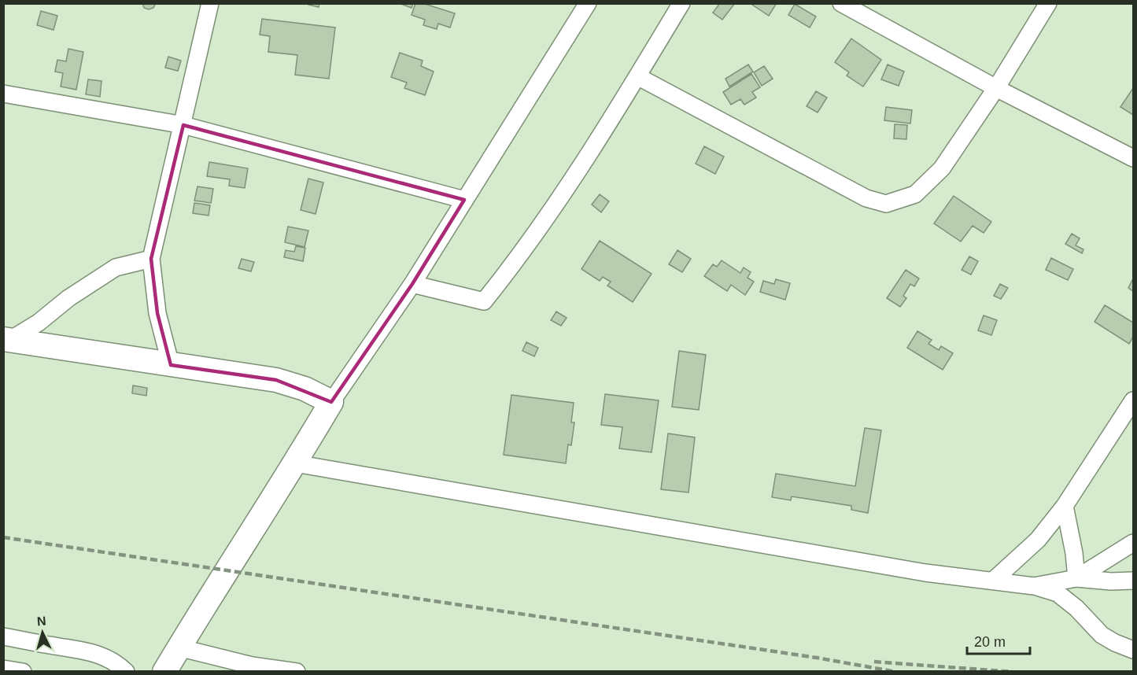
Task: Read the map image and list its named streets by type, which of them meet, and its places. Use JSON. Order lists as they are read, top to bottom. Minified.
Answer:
{"scale_bar":"20 m","north":"top"}
